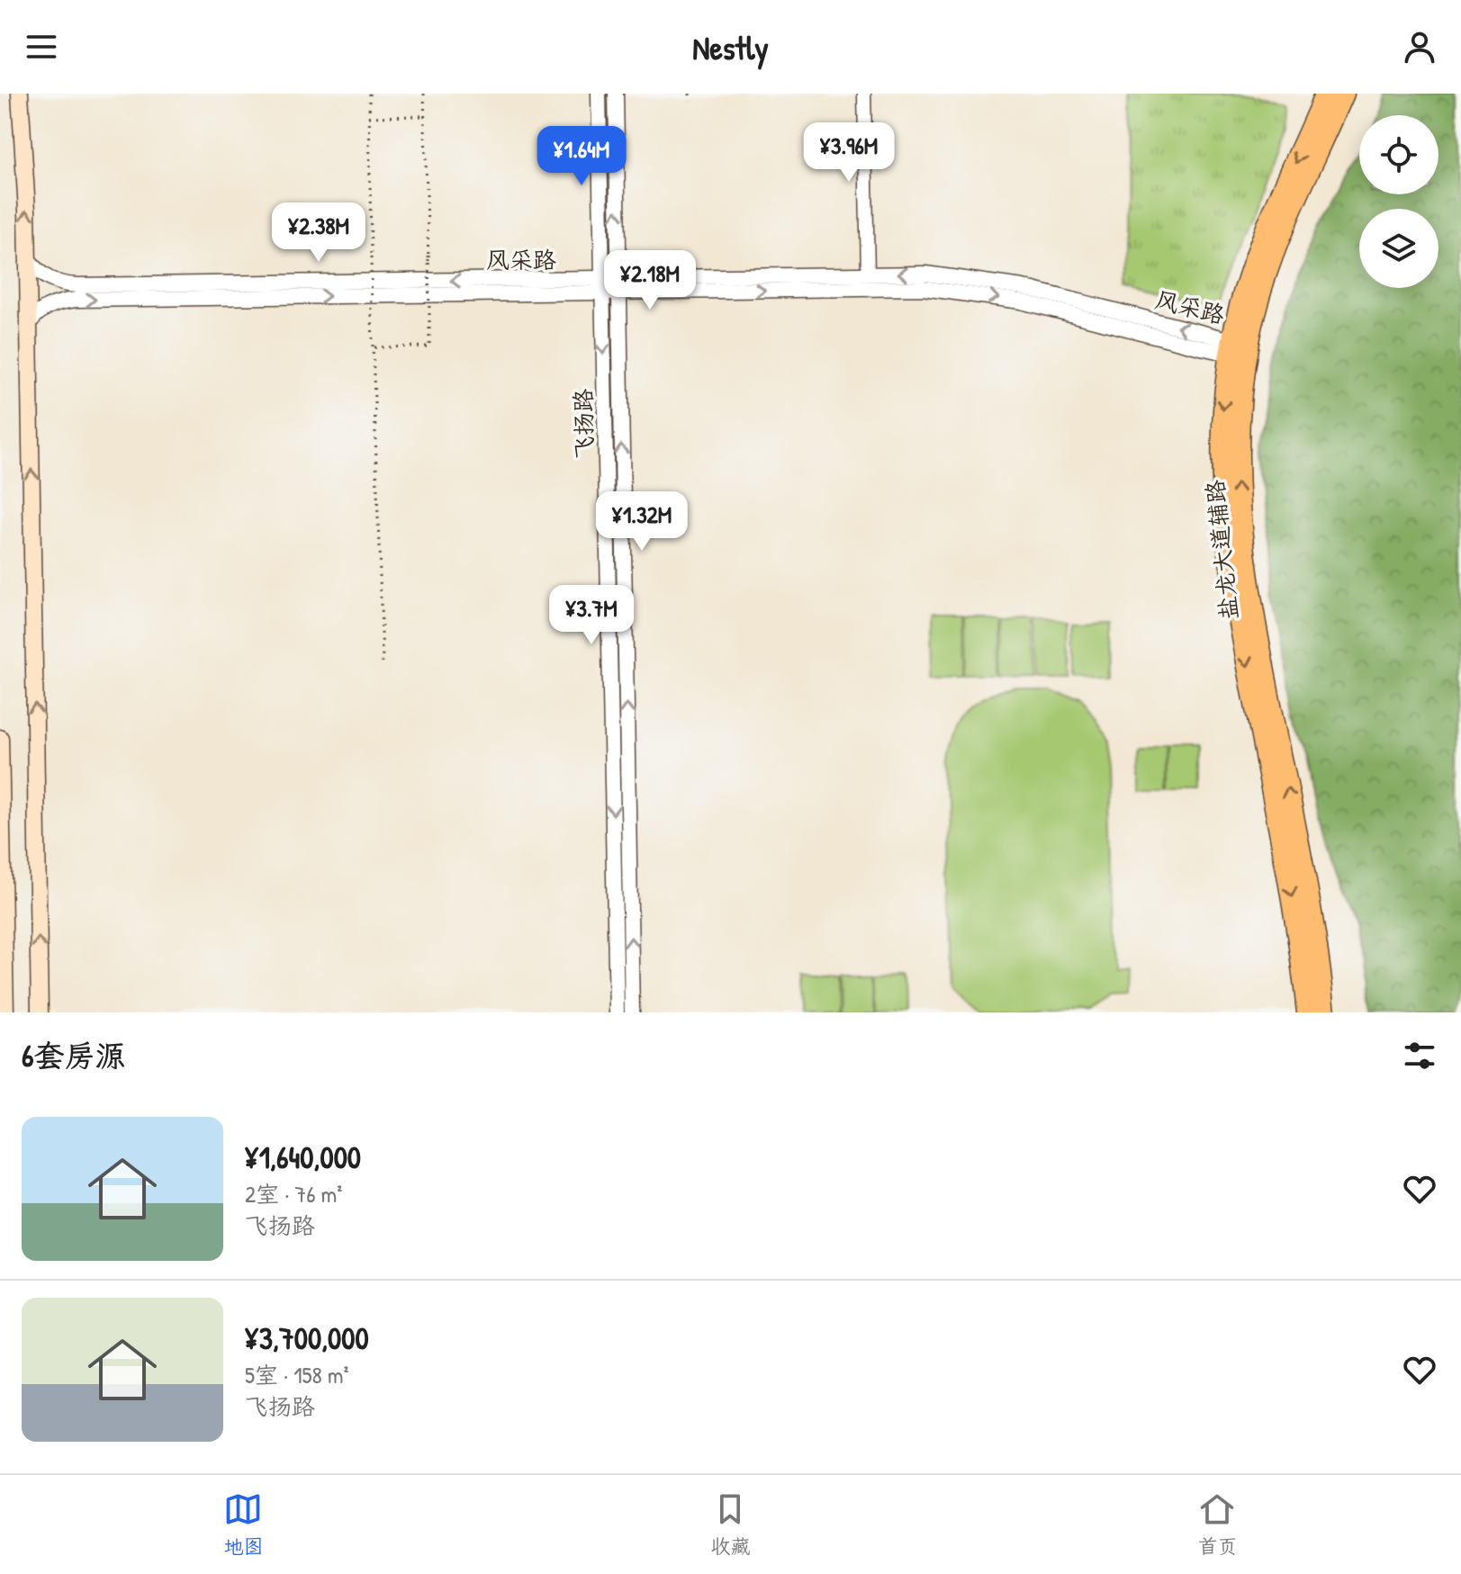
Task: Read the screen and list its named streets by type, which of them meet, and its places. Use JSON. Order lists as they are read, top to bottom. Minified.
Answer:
{"streets":{"main road":["盐龙大道辅路"],"street":["风采路","飞扬路"]},"crossings":[["风采路","飞扬路"],["风采路","盐龙大道辅路"]],"page":{"header":"Nestly","price":["¥3.96M","¥1.64M","¥2.38M","¥2.18M","¥1.32M","¥3.7M"],"heading":"6套房源","list":[{"name":"¥1,640,000","note":"2室 · 76 m² · 飞扬路"},{"name":"¥3,700,000","note":"5室 · 158 m² · 飞扬路"}],"tabs":["地图","收藏","首页"]}}
